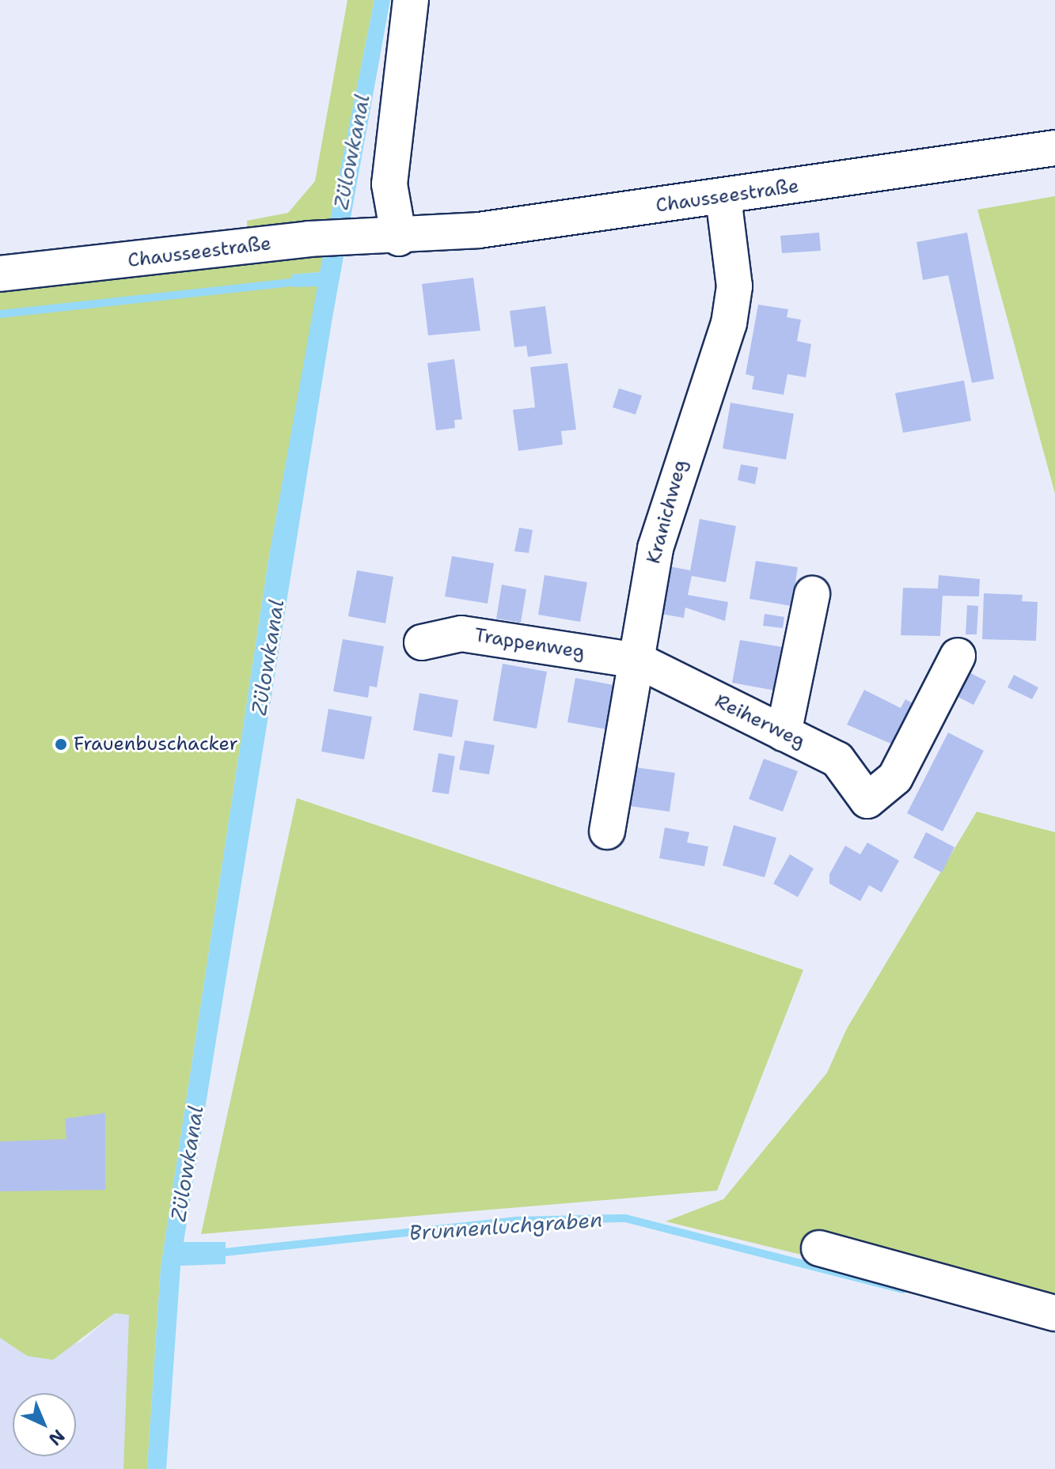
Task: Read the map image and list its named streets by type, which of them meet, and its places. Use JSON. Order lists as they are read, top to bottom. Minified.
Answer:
{"streets":{"street":["Chausseestraße","Kranichweg","Trappenweg","Reiherweg"]},"crossings":[["Chausseestraße","Kranichweg"],["Kranichweg","Trappenweg"],["Kranichweg","Reiherweg"],["Trappenweg","Reiherweg"]],"water":["Zülowkanal","Brunnenluchgraben"],"places":["Frauenbuschacker"],"north":"bottom right"}
